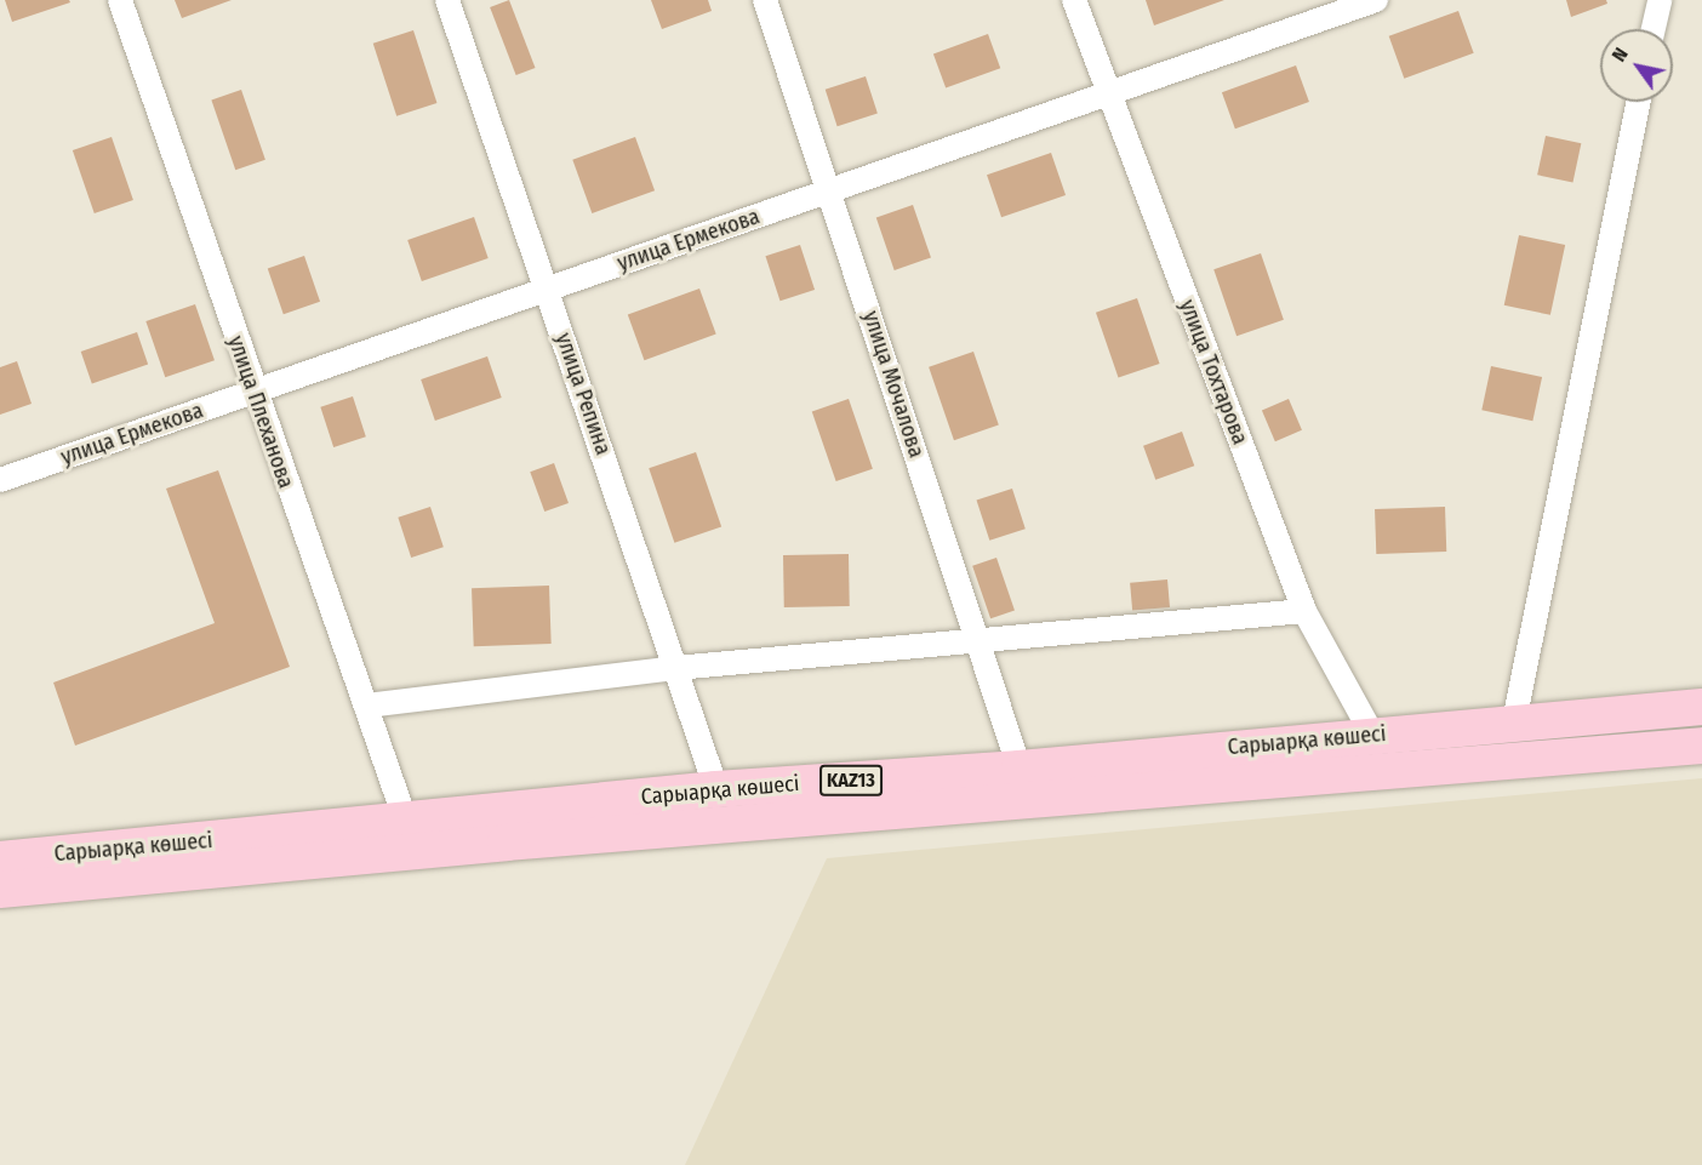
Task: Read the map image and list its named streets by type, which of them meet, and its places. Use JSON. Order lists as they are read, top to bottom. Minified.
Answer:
{"streets":{"main road":["Сарыарқа көшесі","KAZ13"],"street":["улица Ермекова","улица Тохтарова","улица Мочалова","улица Репина","улица Плеханова"]},"crossings":[["улица Ермекова","улица Тохтарова"],["улица Ермекова","улица Мочалова"],["улица Ермекова","улица Репина"],["улица Ермекова","улица Плеханова"],["улица Тохтарова","Сарыарқа көшесі"],["улица Мочалова","Сарыарқа көшесі"],["улица Репина","Сарыарқа көшесі"],["улица Плеханова","Сарыарқа көшесі"]],"north":"top left"}
